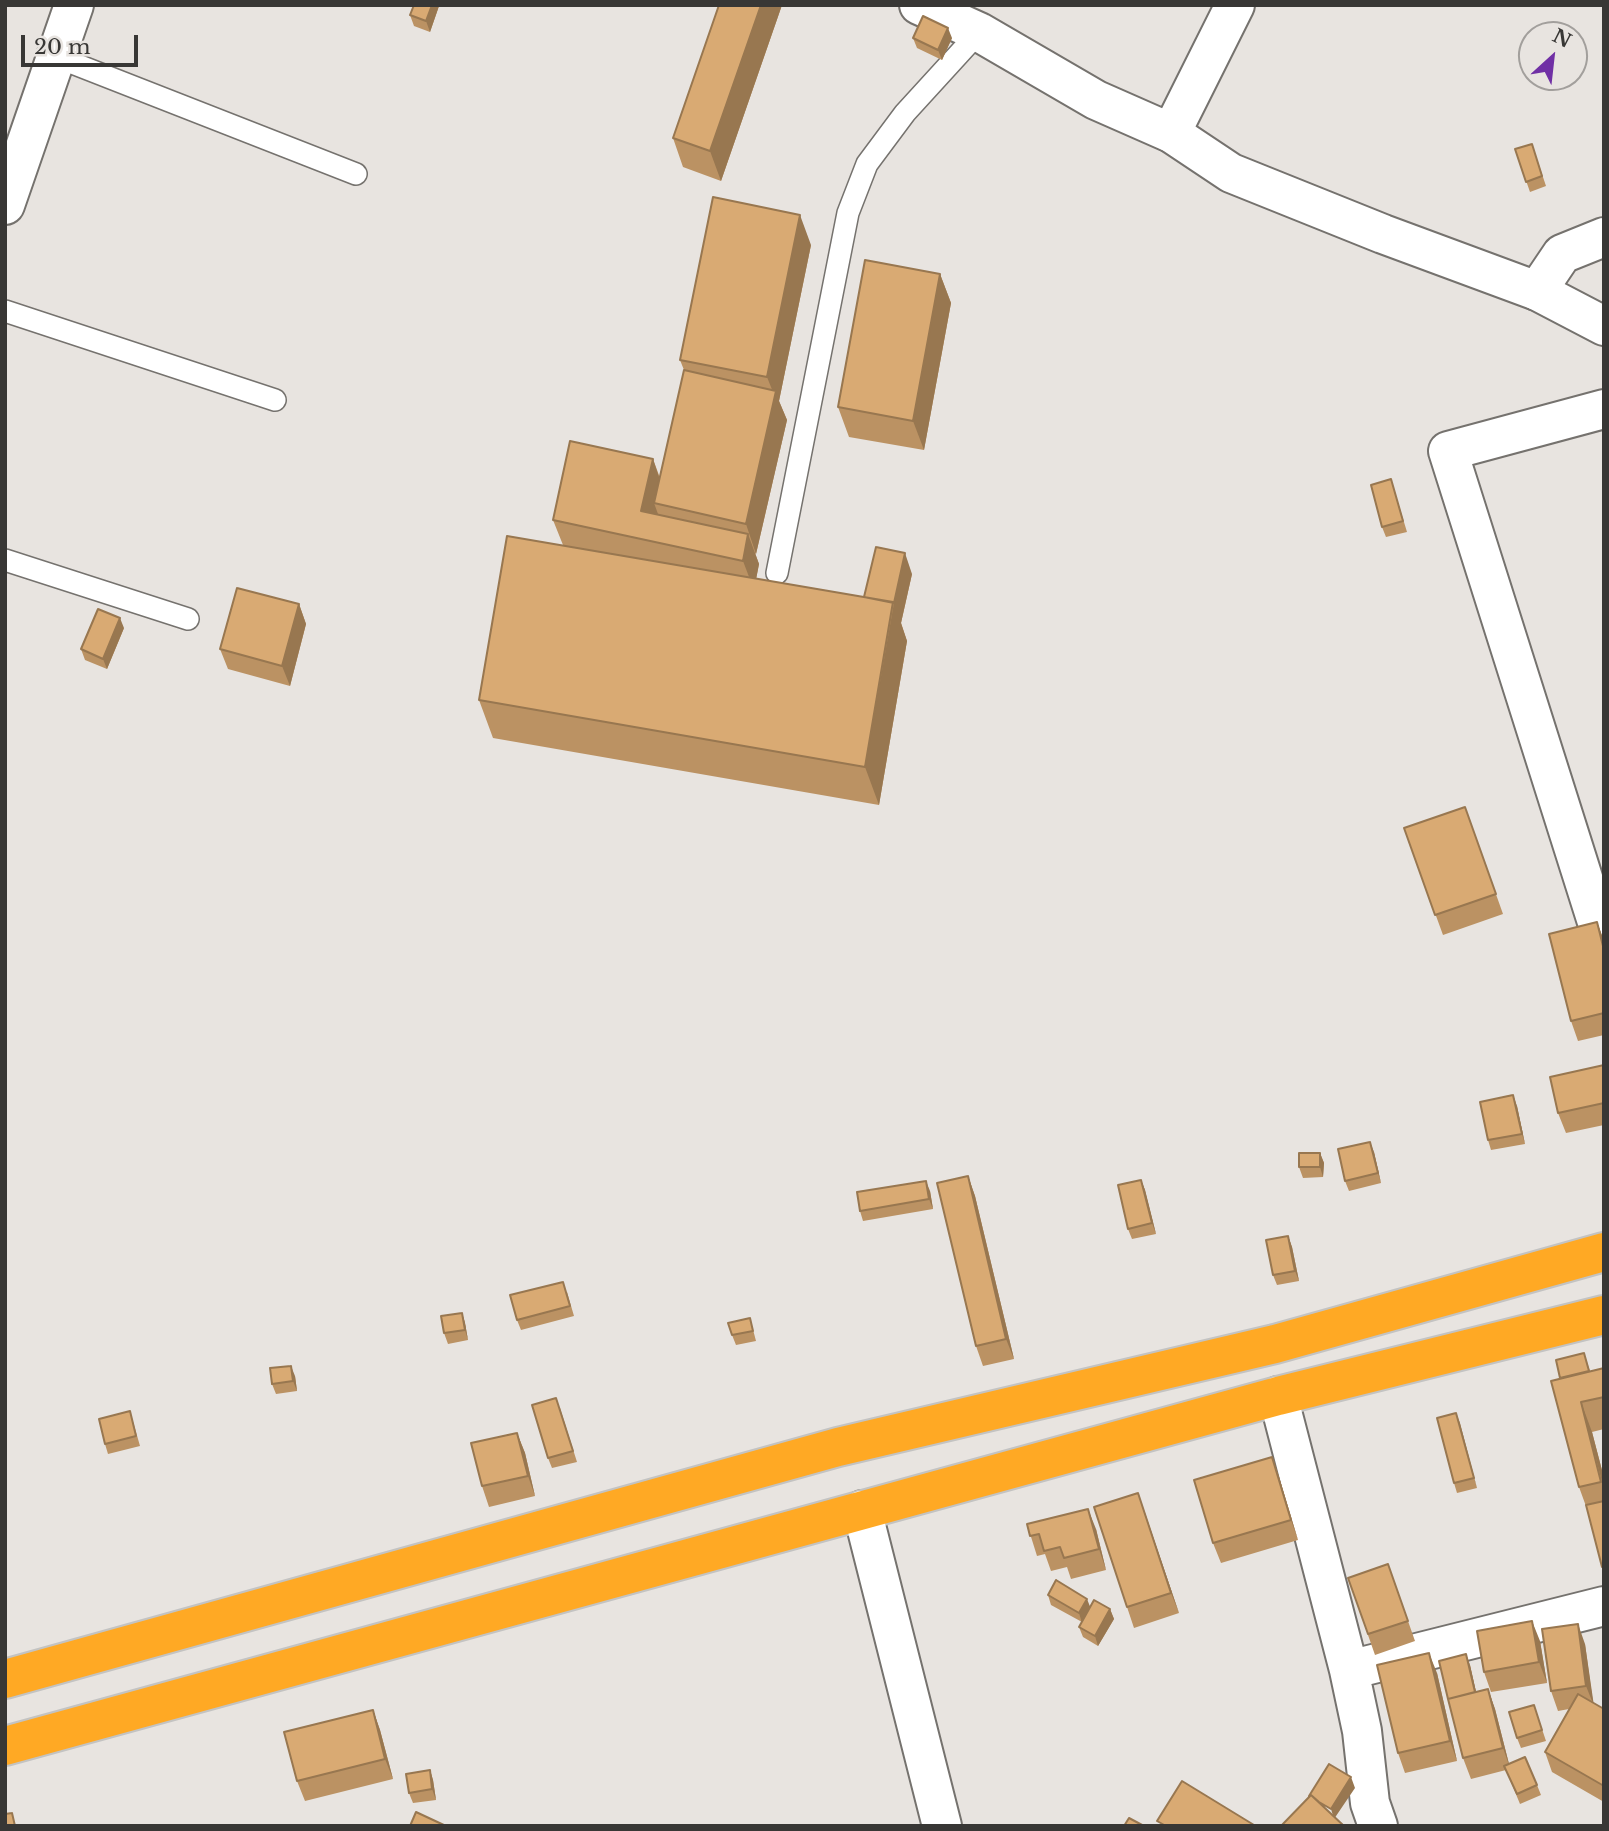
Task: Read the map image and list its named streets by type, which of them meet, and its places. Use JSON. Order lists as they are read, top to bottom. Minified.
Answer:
{"scale_bar":"20 m","north":"top right"}
